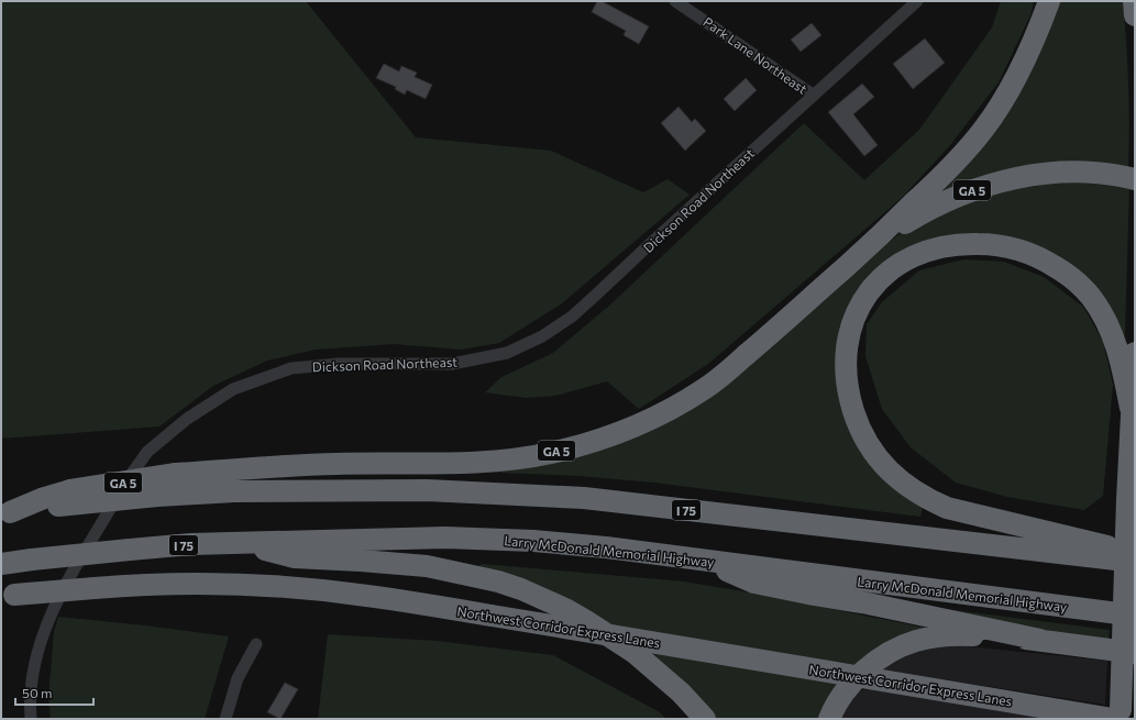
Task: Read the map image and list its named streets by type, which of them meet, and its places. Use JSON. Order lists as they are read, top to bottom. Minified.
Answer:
{"streets":{"highway":["GA 5","I 75","Larry McDonald Memorial Highway","Northwest Corridor Express Lanes"],"street":["Park Lane Northeast","Dickson Road Northeast"]},"crossings":[["Park Lane Northeast","Dickson Road Northeast"],["GA 5","I 75"]],"scale_bar":"50 m"}
